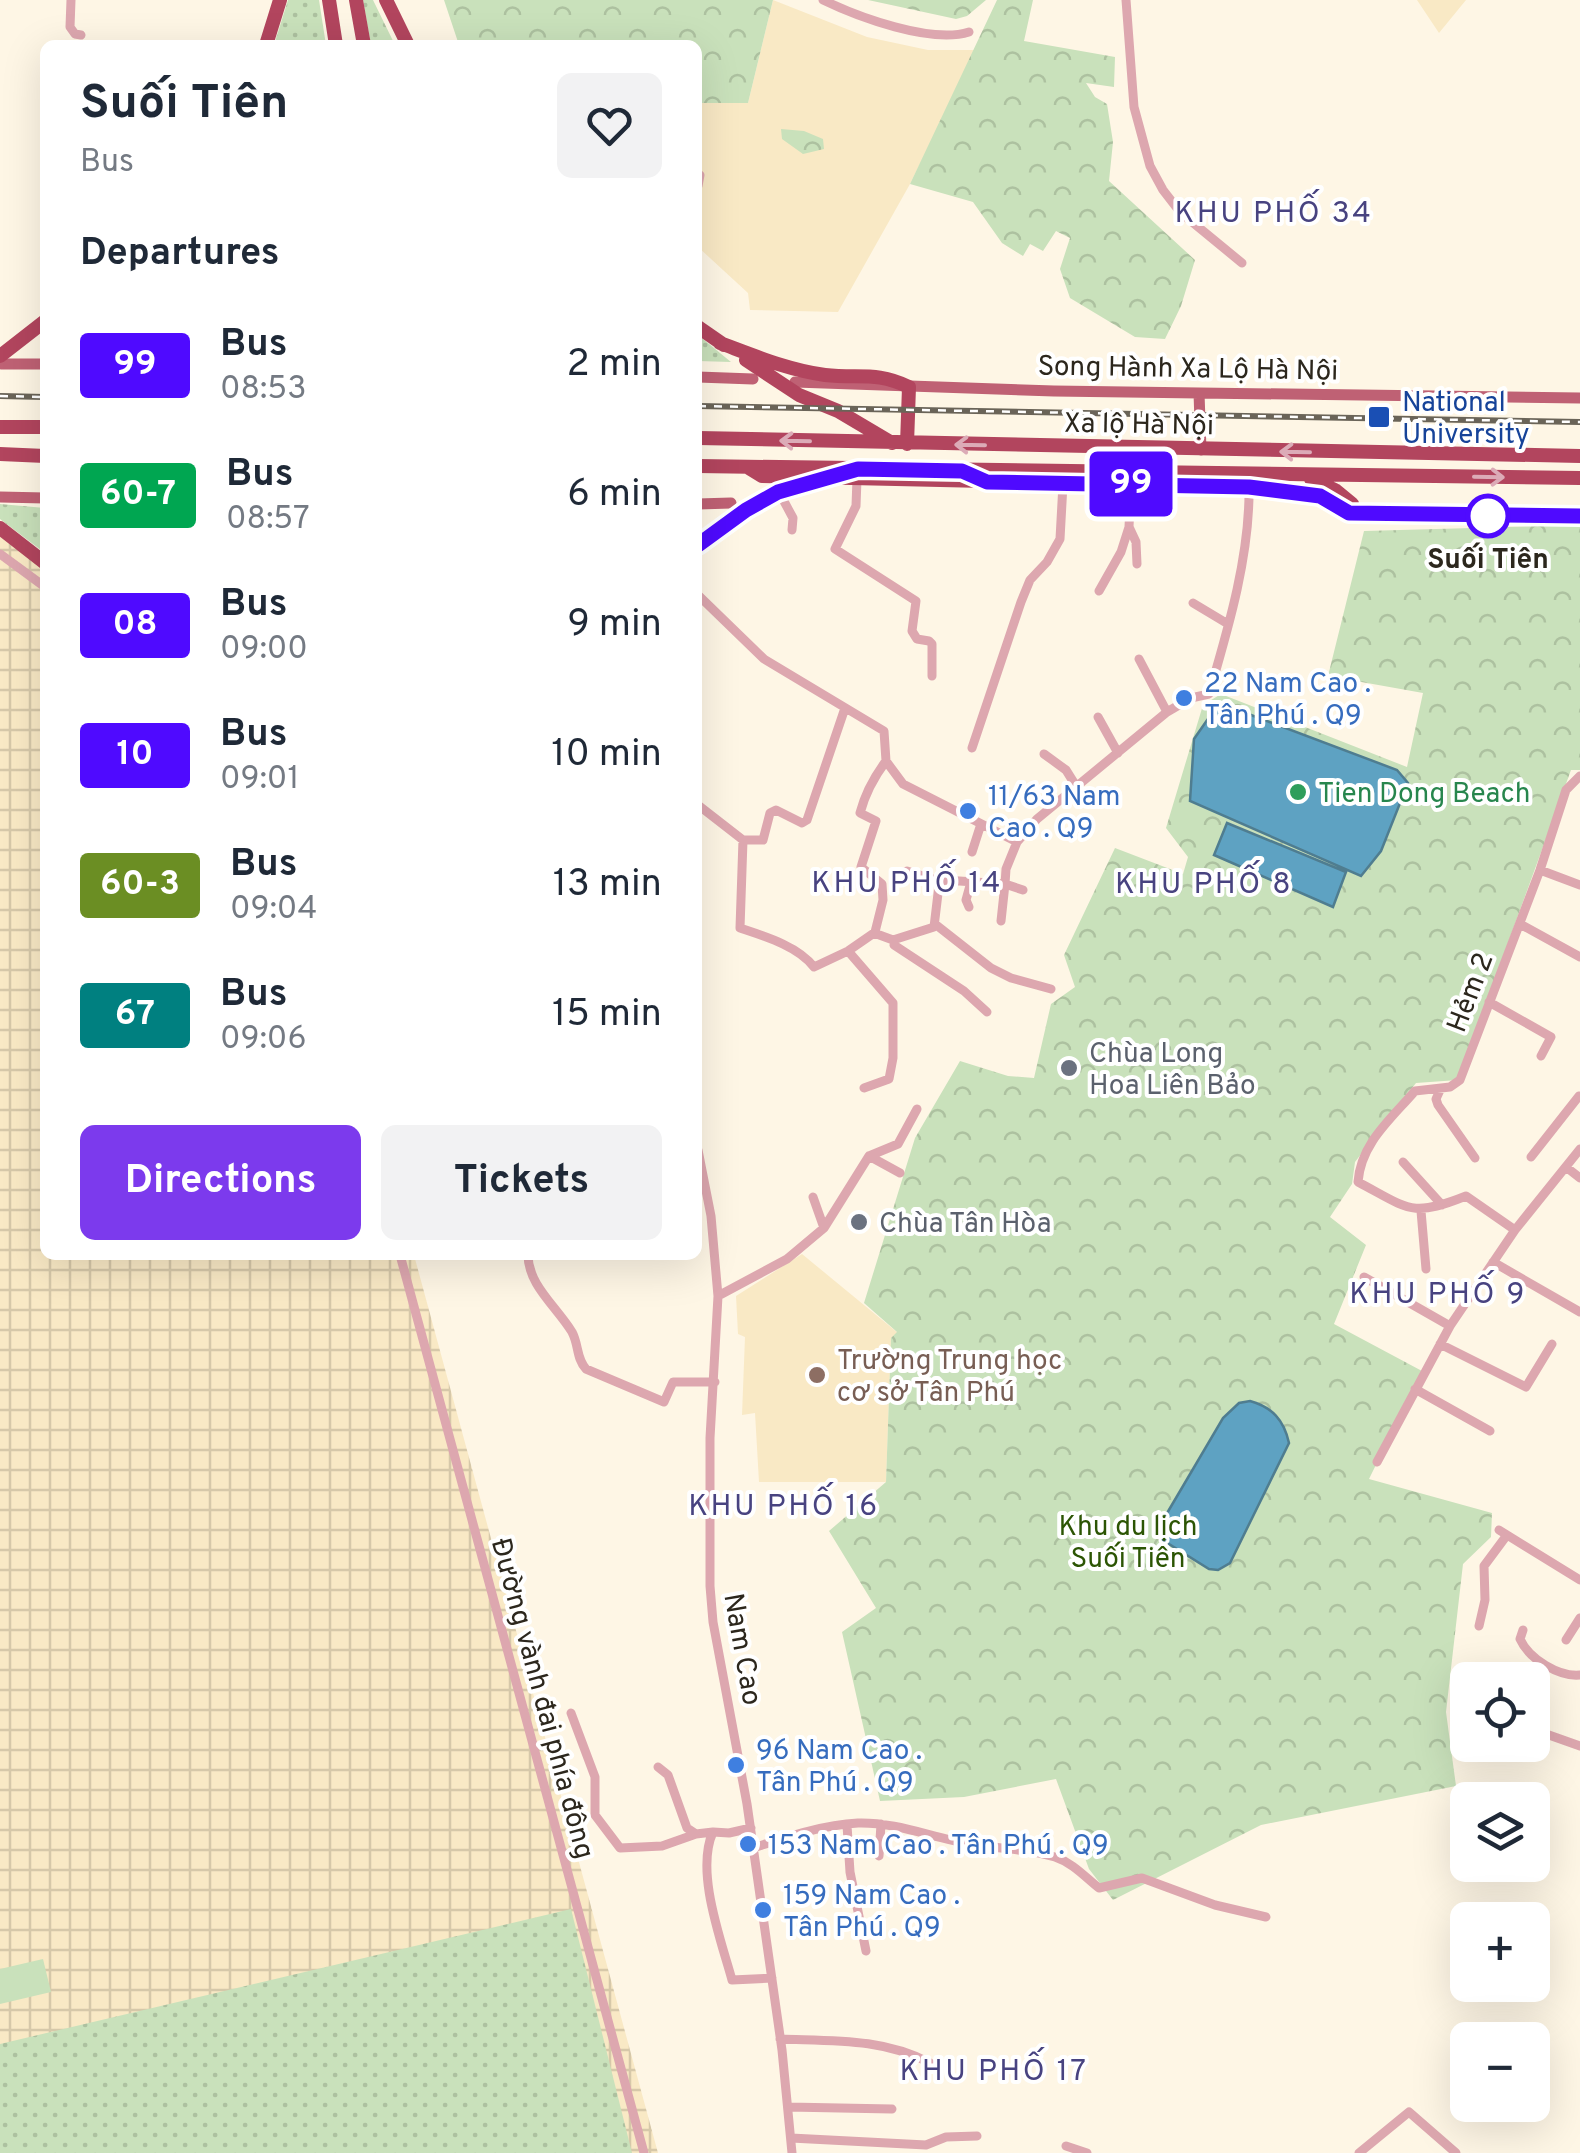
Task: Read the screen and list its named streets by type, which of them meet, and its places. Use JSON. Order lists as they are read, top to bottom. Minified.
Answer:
{"streets":{"highway":["Xa lộ Hà Nội"],"main road":["Song Hành Xa Lộ Hà Nội"],"street":["Hẻm 2","Nam Cao","Đường vành đai phía đông"]},"districts":["KHU PHỐ 34","KHU PHỐ 14","KHU PHỐ 8","KHU PHỐ 9","KHU PHỐ 16","KHU PHỐ 17"],"parks":["Khu du lịch Suối Tiên"],"places":{"transit":["National University"],"other":["Suối Tiên","22 Nam Cao . Tân Phú . Q9","Tien Dong Beach","11/63 Nam Cao . Q9","Chùa Long Hoa Liên Bảo","Chùa Tân Hòa","Trường Trung học cơ sở Tân Phú","96 Nam Cao . Tân Phú . Q9","153 Nam Cao . Tân Phú . Q9","159 Nam Cao . Tân Phú . Q9"]},"lines":["bus line 99"],"page":{"on_map":"99","heading":[["Suối Tiên","Bus"],"Departures"],"list":[{"mark":"99","name":"Bus","note":"08:53","value":"2 min"},{"mark":"60-7","name":"Bus","note":"08:57","value":"6 min"},{"mark":"08","name":"Bus","note":"09:00","value":"9 min"},{"mark":"10","name":"Bus","note":"09:01","value":"10 min"},{"mark":"60-3","name":"Bus","note":"09:04","value":"13 min"},{"mark":"67","name":"Bus","note":"09:06","value":"15 min"}],"buttons":["Directions","Tickets"],"map_buttons":["+","−"]}}
